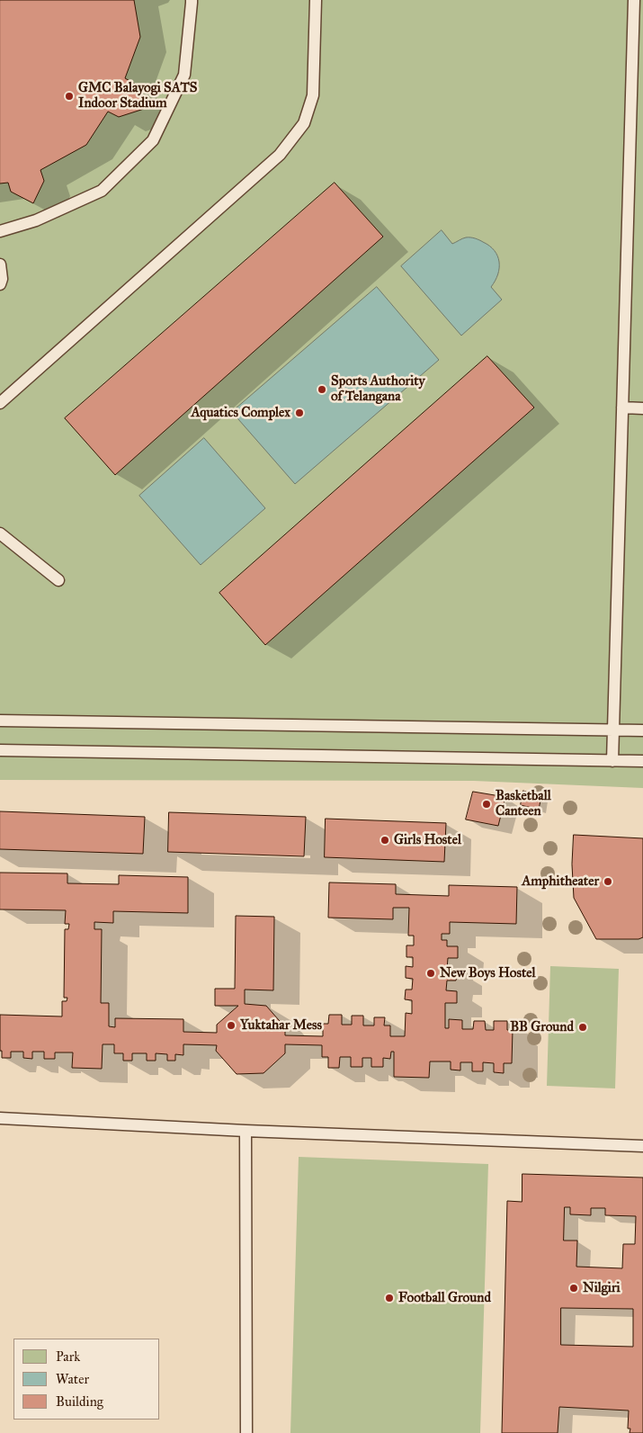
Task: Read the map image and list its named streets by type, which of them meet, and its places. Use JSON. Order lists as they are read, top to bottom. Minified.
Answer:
{"places":["GMC Balayogi SATS Indoor Stadium","Sports Authority of Telangana","Aquatics Complex","Basketball Canteen","Girls Hostel","Amphitheater","New Boys Hostel","Yuktahar Mess","BB Ground","Nilgiri","Football Ground"],"legend":["Park","Water","Building"]}
